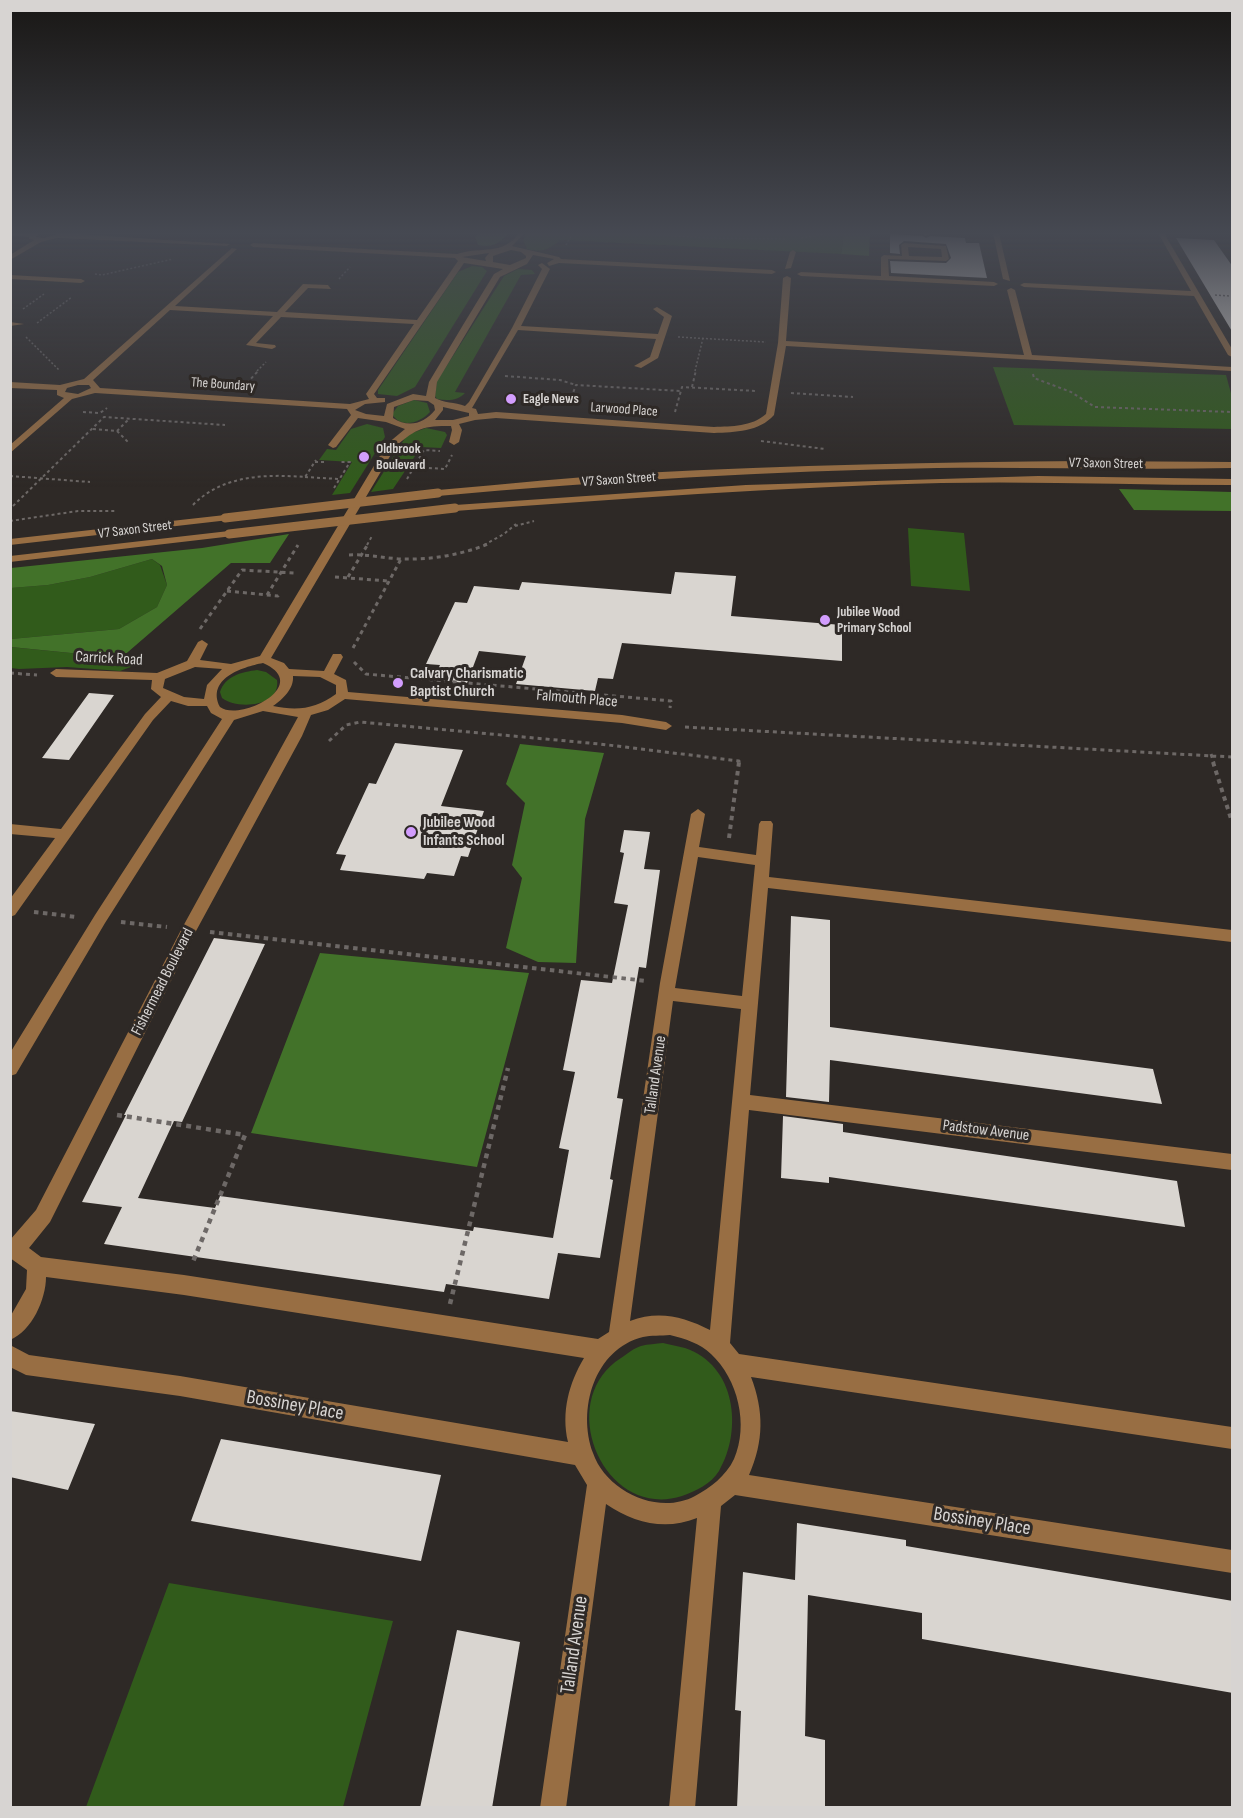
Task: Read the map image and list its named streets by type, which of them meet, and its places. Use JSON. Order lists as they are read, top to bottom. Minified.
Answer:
{"streets":{"street":["The Boundary","Larwood Place","V7 Saxon Street","Carrick Road","Falmouth Place","Fishermead Boulevard","Talland Avenue","Padstow Avenue","Bossiney Place"]},"crossings":[["Talland Avenue","Bossiney Place"]],"places":["Eagle News","Oldbrook Boulevard","Jubilee Wood Primary School","Calvary Charismatic Baptist Church","Jubilee Wood Infants School"]}
